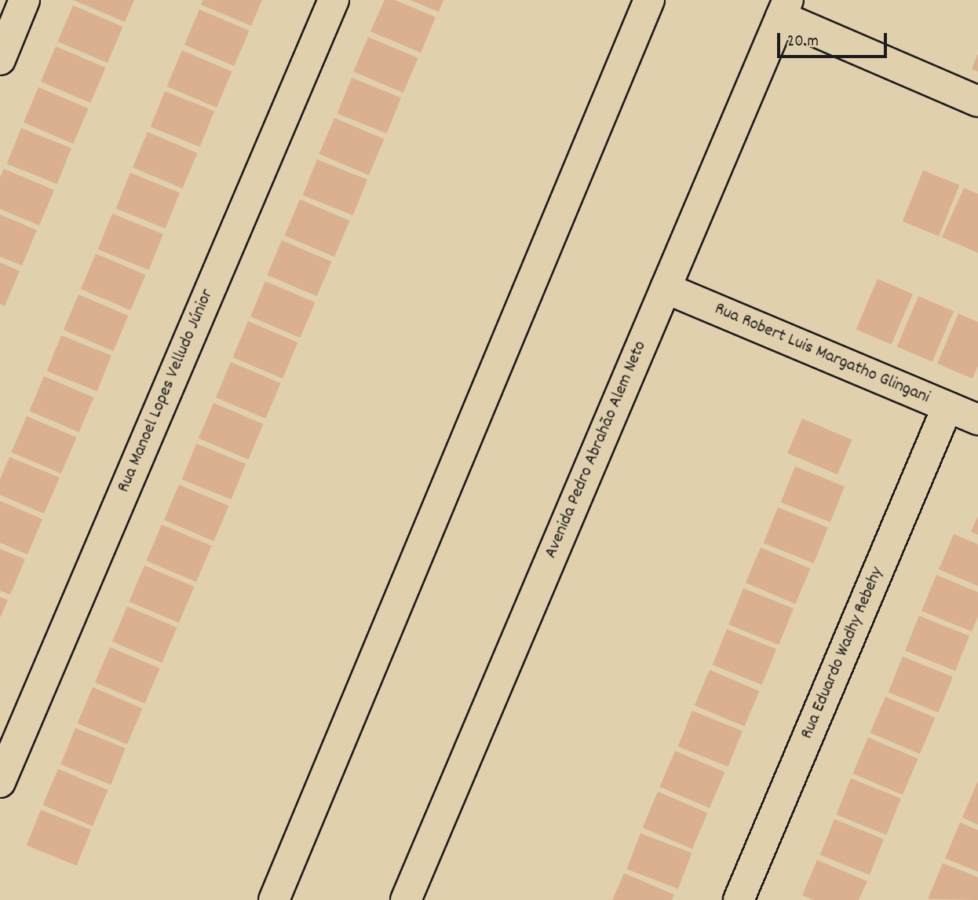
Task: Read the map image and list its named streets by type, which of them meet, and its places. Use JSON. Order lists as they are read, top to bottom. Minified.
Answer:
{"streets":{"street":["Rua Robert Luis Margatho Glingani","Rua Manoel Lopes Velludo Júnior","Avenida Pedro Abrahão Alem Neto","Rua Eduardo Wadhy Rebehy"]},"crossings":[["Rua Robert Luis Margatho Glingani","Avenida Pedro Abrahão Alem Neto"],["Rua Robert Luis Margatho Glingani","Rua Eduardo Wadhy Rebehy"]],"scale_bar":"20 m"}
